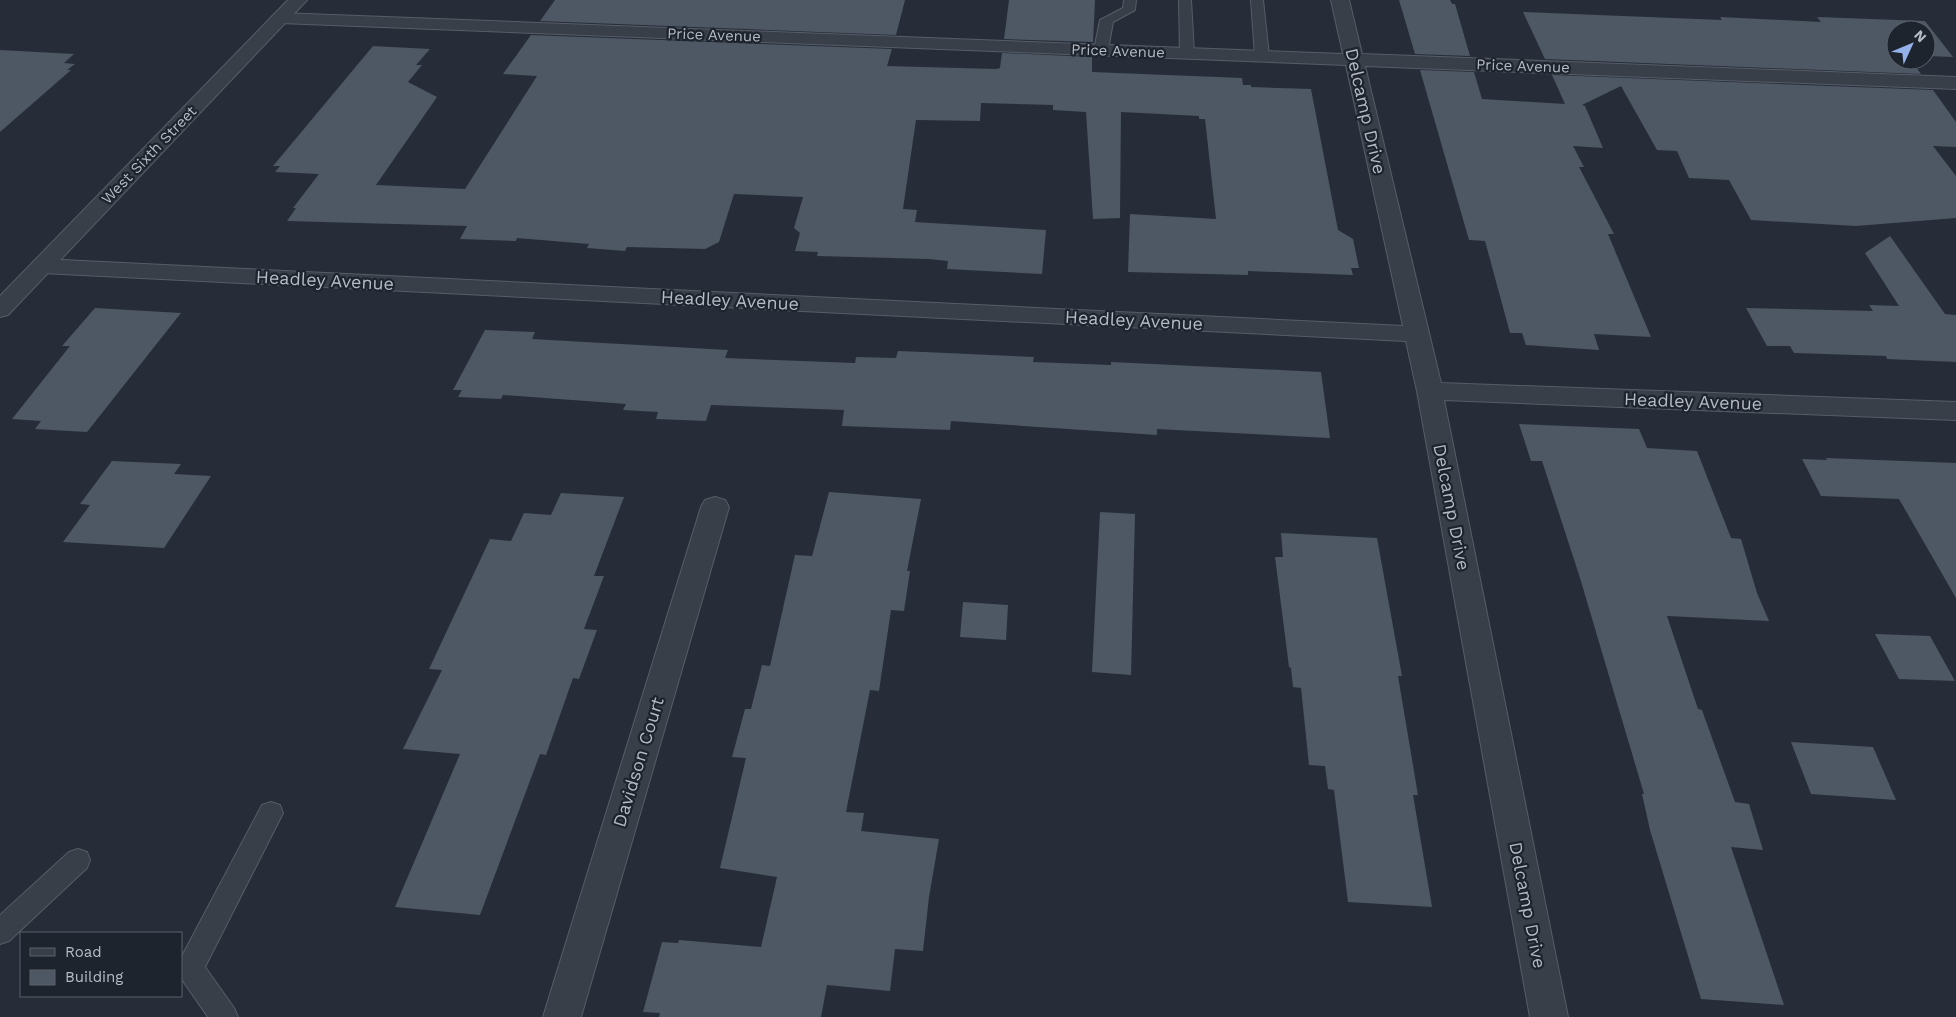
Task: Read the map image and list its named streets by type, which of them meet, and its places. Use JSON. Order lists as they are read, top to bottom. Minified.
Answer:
{"streets":{"street":["Price Avenue","Delcamp Drive","West Sixth Street","Headley Avenue","Davidson Court"]},"crossings":[["Price Avenue","Delcamp Drive"],["Price Avenue","West Sixth Street"],["Delcamp Drive","Headley Avenue"],["West Sixth Street","Headley Avenue"]],"legend":["Road","Building"],"north":"top right"}
